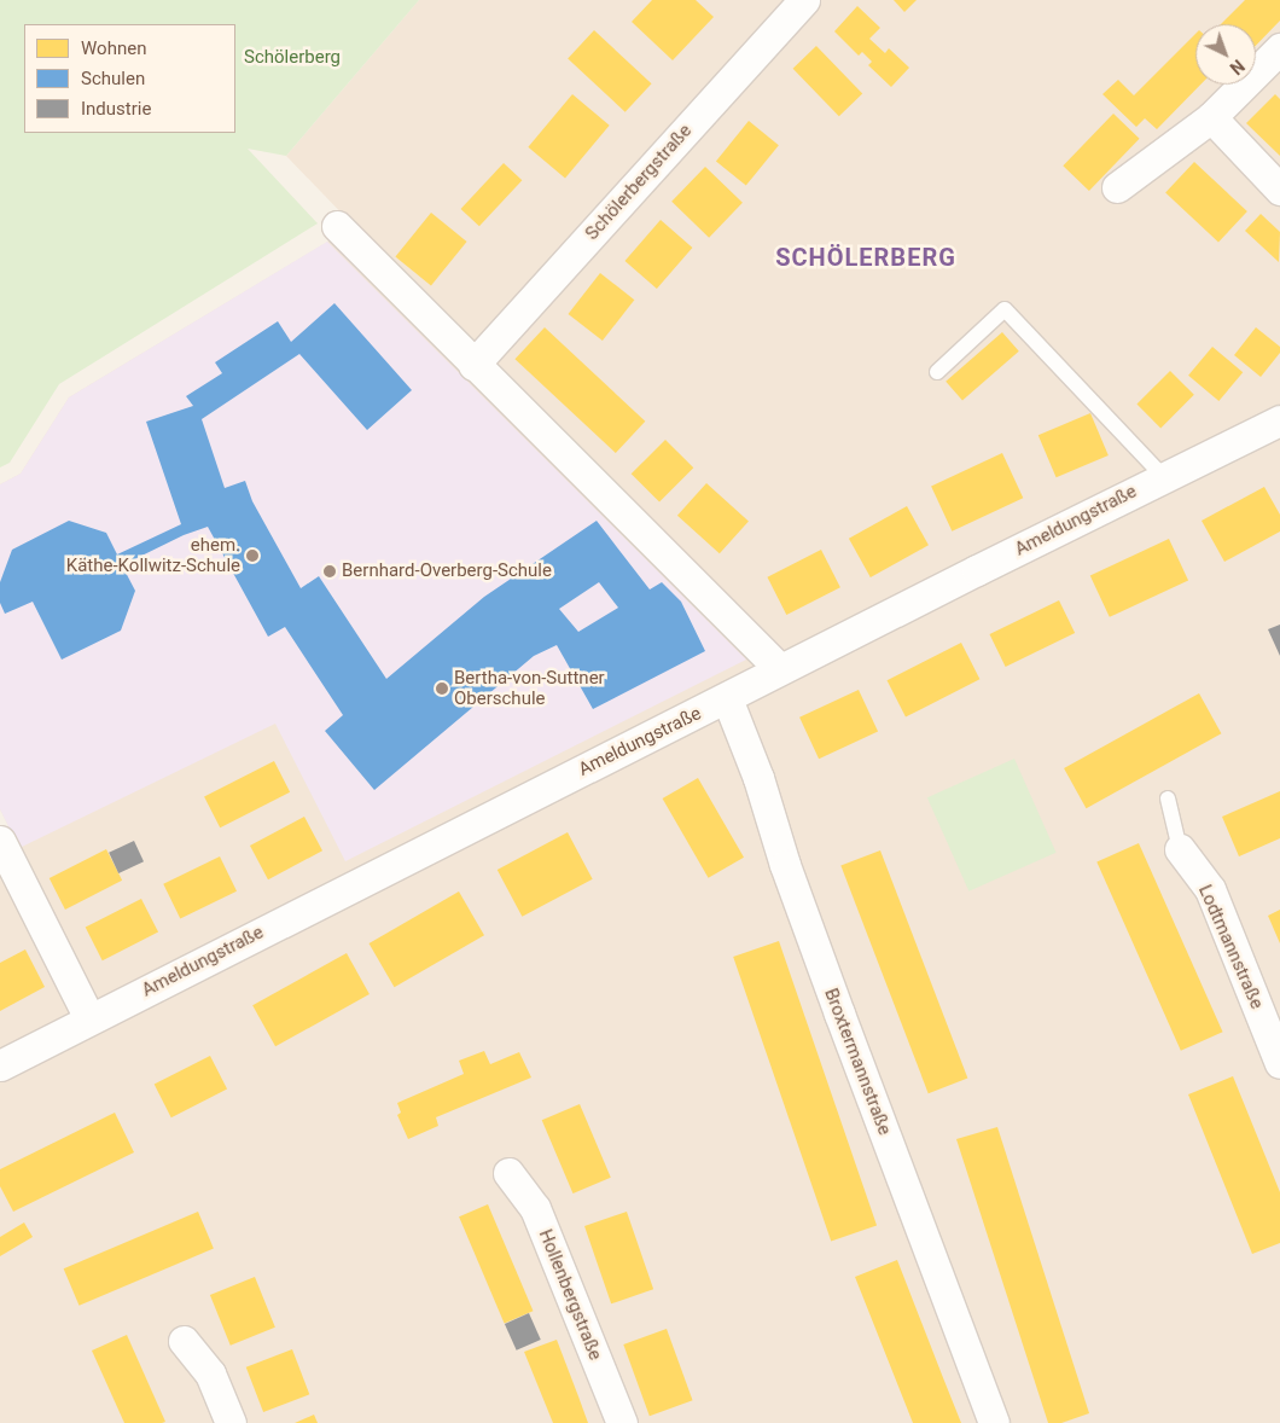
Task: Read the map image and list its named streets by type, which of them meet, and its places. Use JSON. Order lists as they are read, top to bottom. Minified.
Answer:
{"streets":{"street":["Schölerbergstraße","Ameldungstraße","Lodtmannstraße","Broxtermannstraße","Hollenbergstraße"]},"crossings":[["Ameldungstraße","Broxtermannstraße"]],"districts":["SCHÖLERBERG"],"parks":["Schölerberg"],"places":["ehem. Käthe-Kollwitz-Schule","Bernhard-Overberg-Schule","Bertha-von-Suttner Oberschule"],"legend":["Wohnen","Schulen","Industrie"],"north":"bottom right"}
